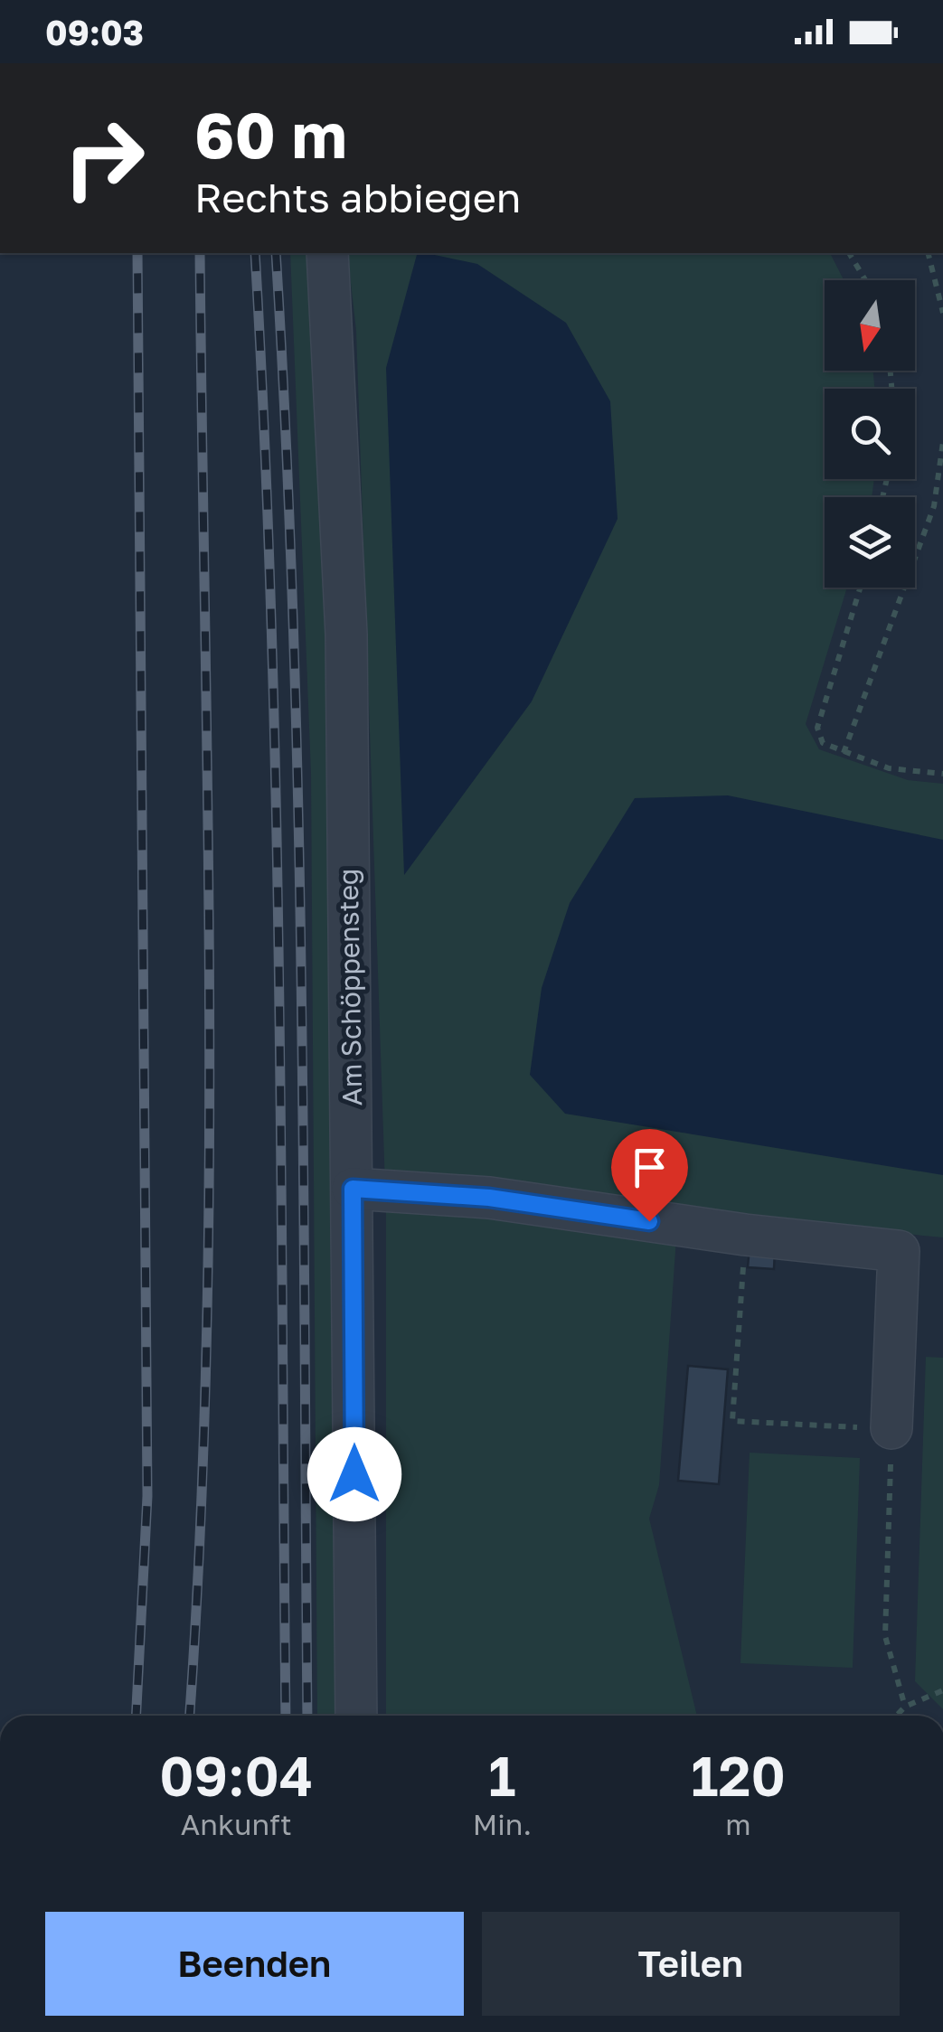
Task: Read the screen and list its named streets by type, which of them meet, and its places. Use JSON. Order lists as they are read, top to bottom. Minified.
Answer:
{"streets":{"street":["Am Schöppensteg"]},"north":"bottom","page":{"status":"09:03","turn":["60 m","Rechts abbiegen"],"eta":["09:04","Ankunft","1","Min.","120","m"],"buttons":["Beenden","Teilen"]}}
